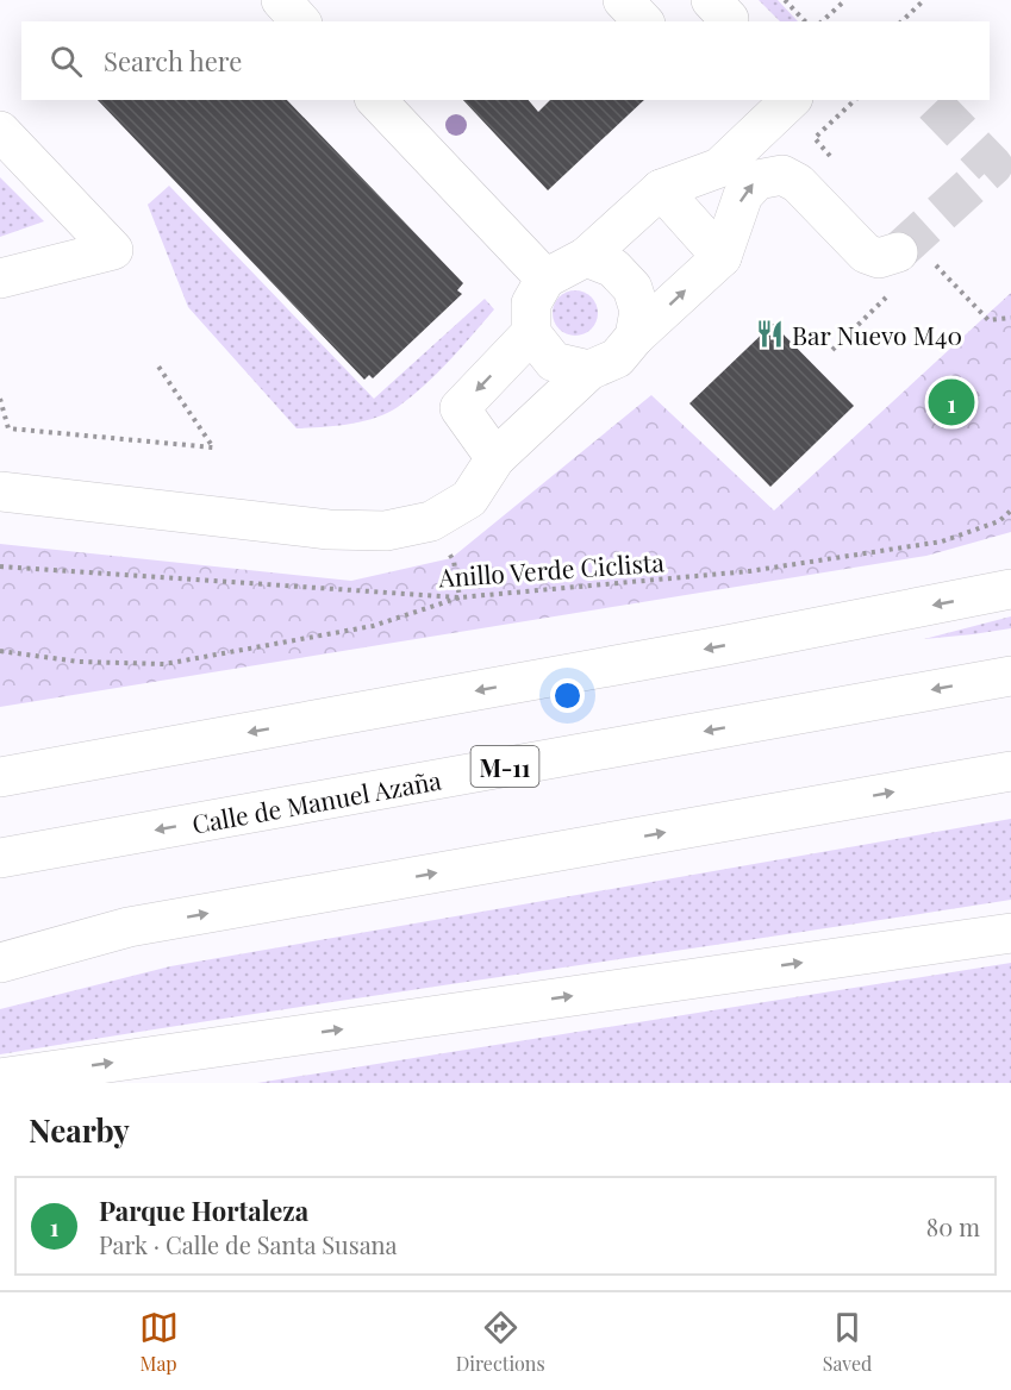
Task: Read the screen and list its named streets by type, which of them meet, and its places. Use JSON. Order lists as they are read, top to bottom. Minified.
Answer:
{"streets":{"main road":["M-11","Calle de Manuel Azaña"],"path":["Anillo Verde Ciclista"]},"places":{"restaurant":["Bar Nuevo M40"]},"page":{"search":"Search here","pins":"1","heading":"Nearby","list":[{"mark":"1","name":"Parque Hortaleza","note":"Park · Calle de Santa Susana","value":"80 m"}],"nav":["Map","Directions","Saved"]}}
